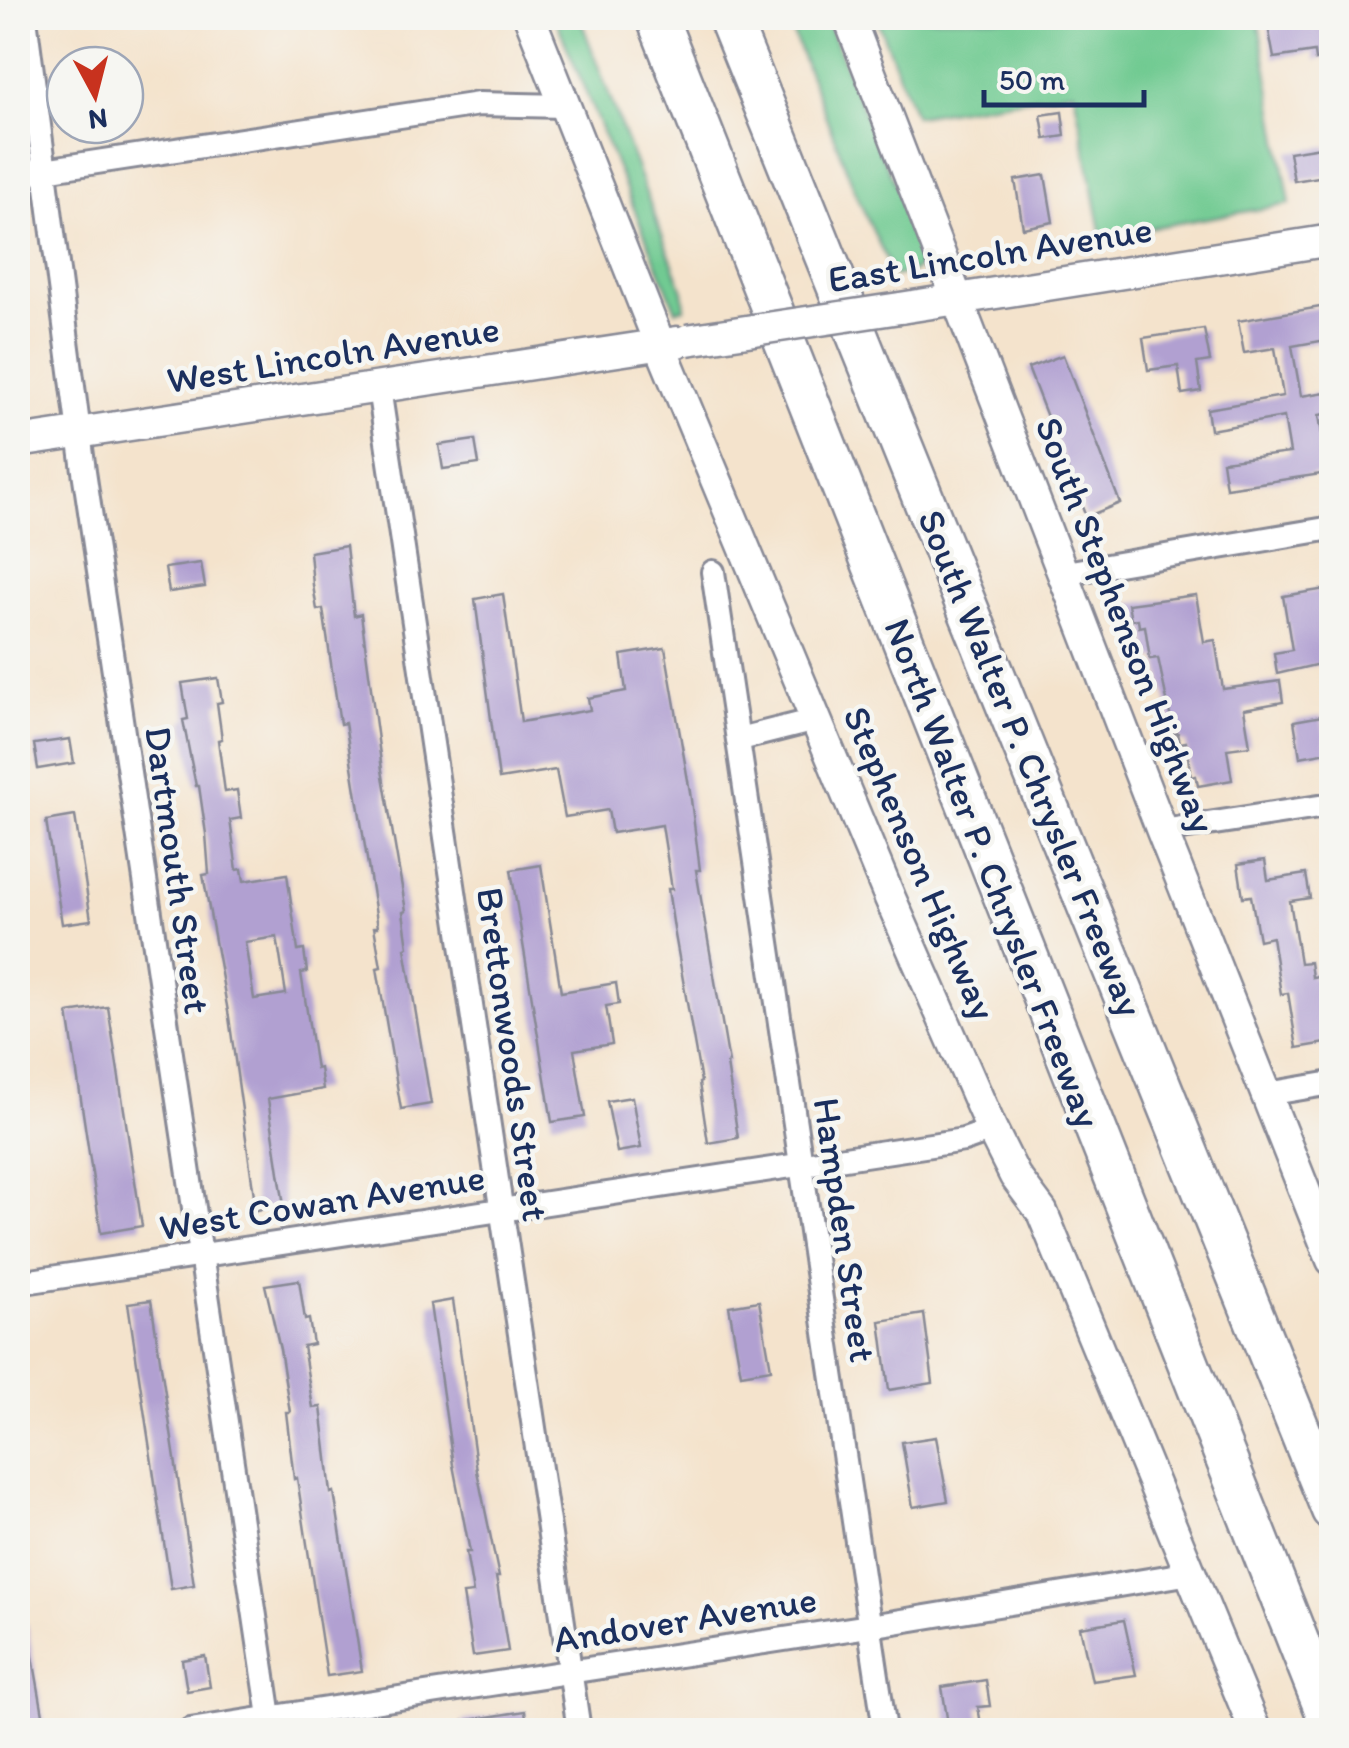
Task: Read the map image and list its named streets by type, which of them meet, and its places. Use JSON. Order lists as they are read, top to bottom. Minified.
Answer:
{"streets":{"highway":["South Walter P. Chrysler Freeway","North Walter P. Chrysler Freeway"],"main road":["East Lincoln Avenue","West Lincoln Avenue","South Stephenson Highway","Stephenson Highway"],"street":["Dartmouth Street","Brettonwoods Street","West Cowan Avenue","Hampden Street","Andover Avenue"]},"crossings":[["East Lincoln Avenue","West Lincoln Avenue"],["East Lincoln Avenue","South Stephenson Highway"],["East Lincoln Avenue","Stephenson Highway"],["West Lincoln Avenue","Stephenson Highway"],["West Lincoln Avenue","Dartmouth Street"],["West Lincoln Avenue","Brettonwoods Street"],["Stephenson Highway","West Cowan Avenue"],["Stephenson Highway","Andover Avenue"],["Dartmouth Street","West Cowan Avenue"],["Dartmouth Street","Andover Avenue"],["Brettonwoods Street","West Cowan Avenue"],["Brettonwoods Street","Andover Avenue"],["West Cowan Avenue","Hampden Street"],["Hampden Street","Andover Avenue"]],"scale_bar":"50 m","north":"bottom"}
